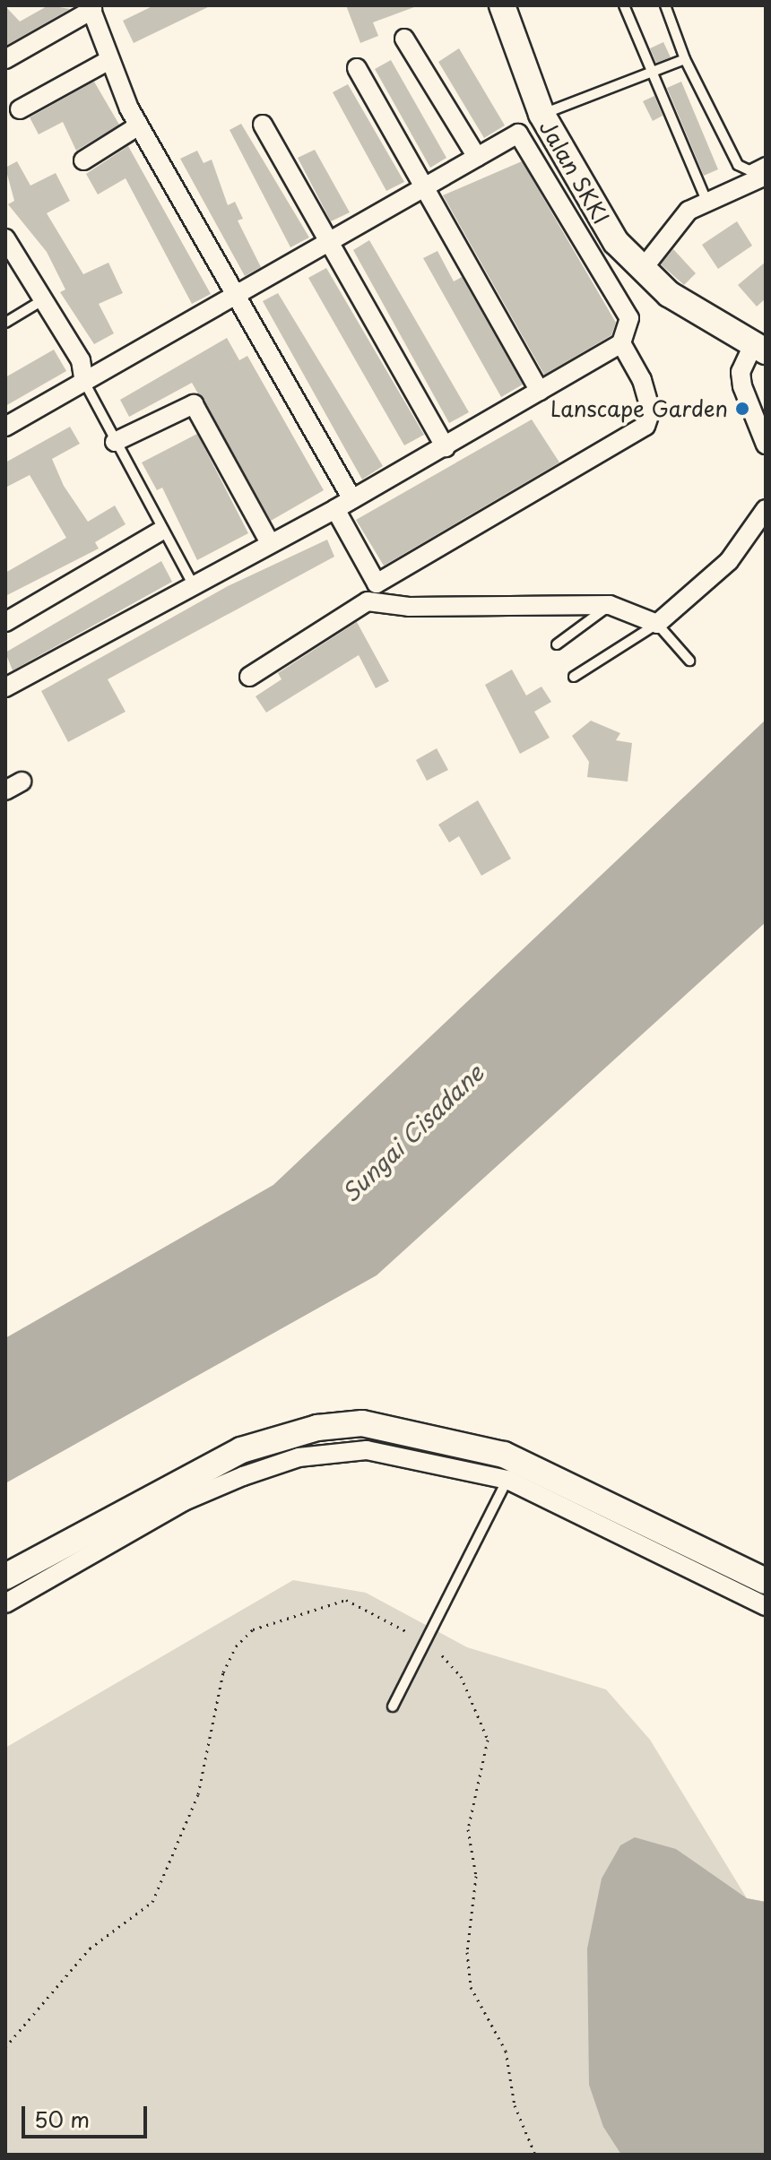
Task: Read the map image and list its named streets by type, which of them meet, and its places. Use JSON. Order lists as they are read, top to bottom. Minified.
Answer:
{"streets":{"main road":["Jalan SKKI"]},"water":["Sungai Cisadane"],"places":["Lanscape Garden"],"scale_bar":"50 m"}
